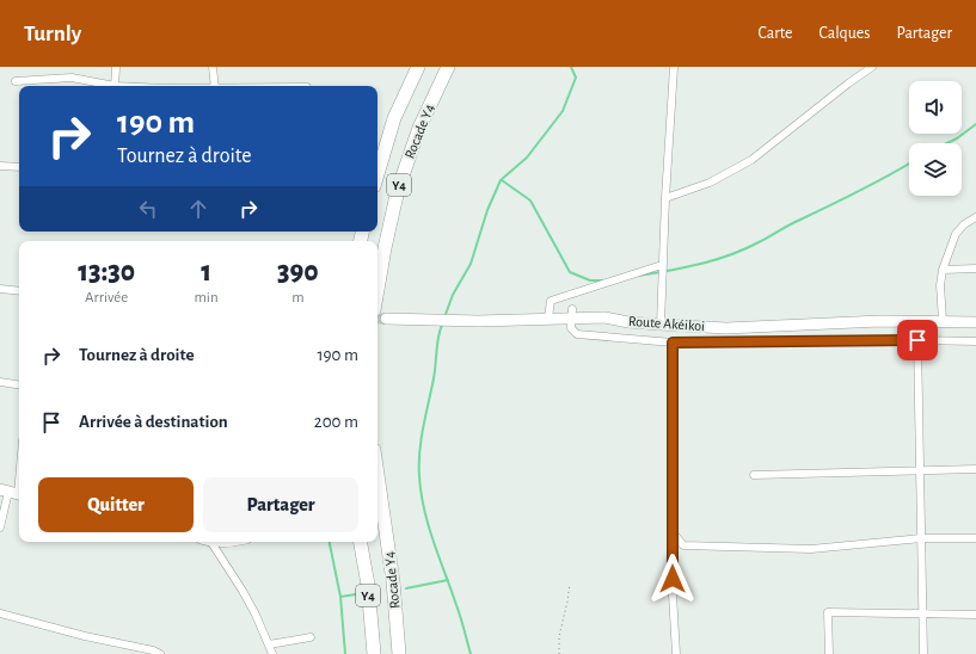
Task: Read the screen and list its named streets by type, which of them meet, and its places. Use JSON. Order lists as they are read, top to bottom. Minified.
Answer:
{"streets":{"highway":["Rocade Y4","Y4"],"street":["Route Akéikoi"]},"page":{"header":"Turnly","nav":["Carte","Calques","Partager"],"turn":["190 m","Tournez à droite"],"eta":["13:30","Arrivée","1","min","390","m"],"list":[{"name":"Tournez à droite","value":"190 m"},{"name":"Arrivée à destination","value":"200 m"}],"buttons":["Quitter","Partager"]}}
